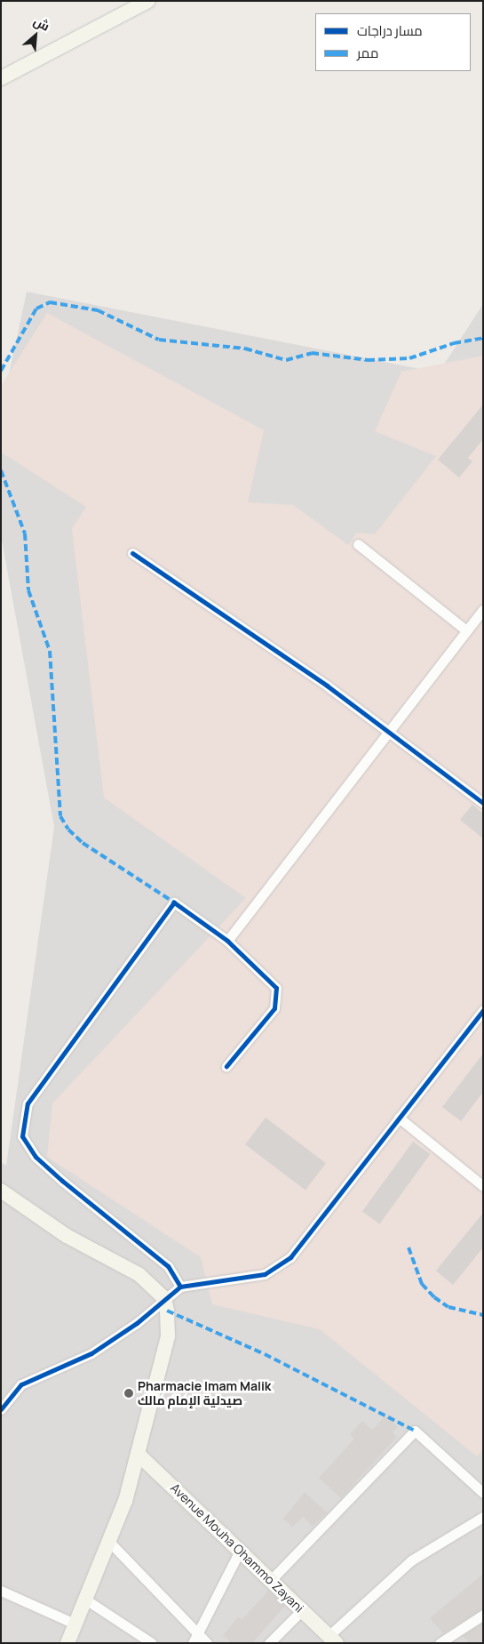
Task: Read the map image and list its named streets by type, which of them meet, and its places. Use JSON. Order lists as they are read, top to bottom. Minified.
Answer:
{"streets":{"street":["Avenue Mouha Ohammo Zayani"]},"places":["Pharmacie Imam Malik صيدلية الإمام مالك"],"legend":["مسار دراجات","ممر"],"north":"top right"}
